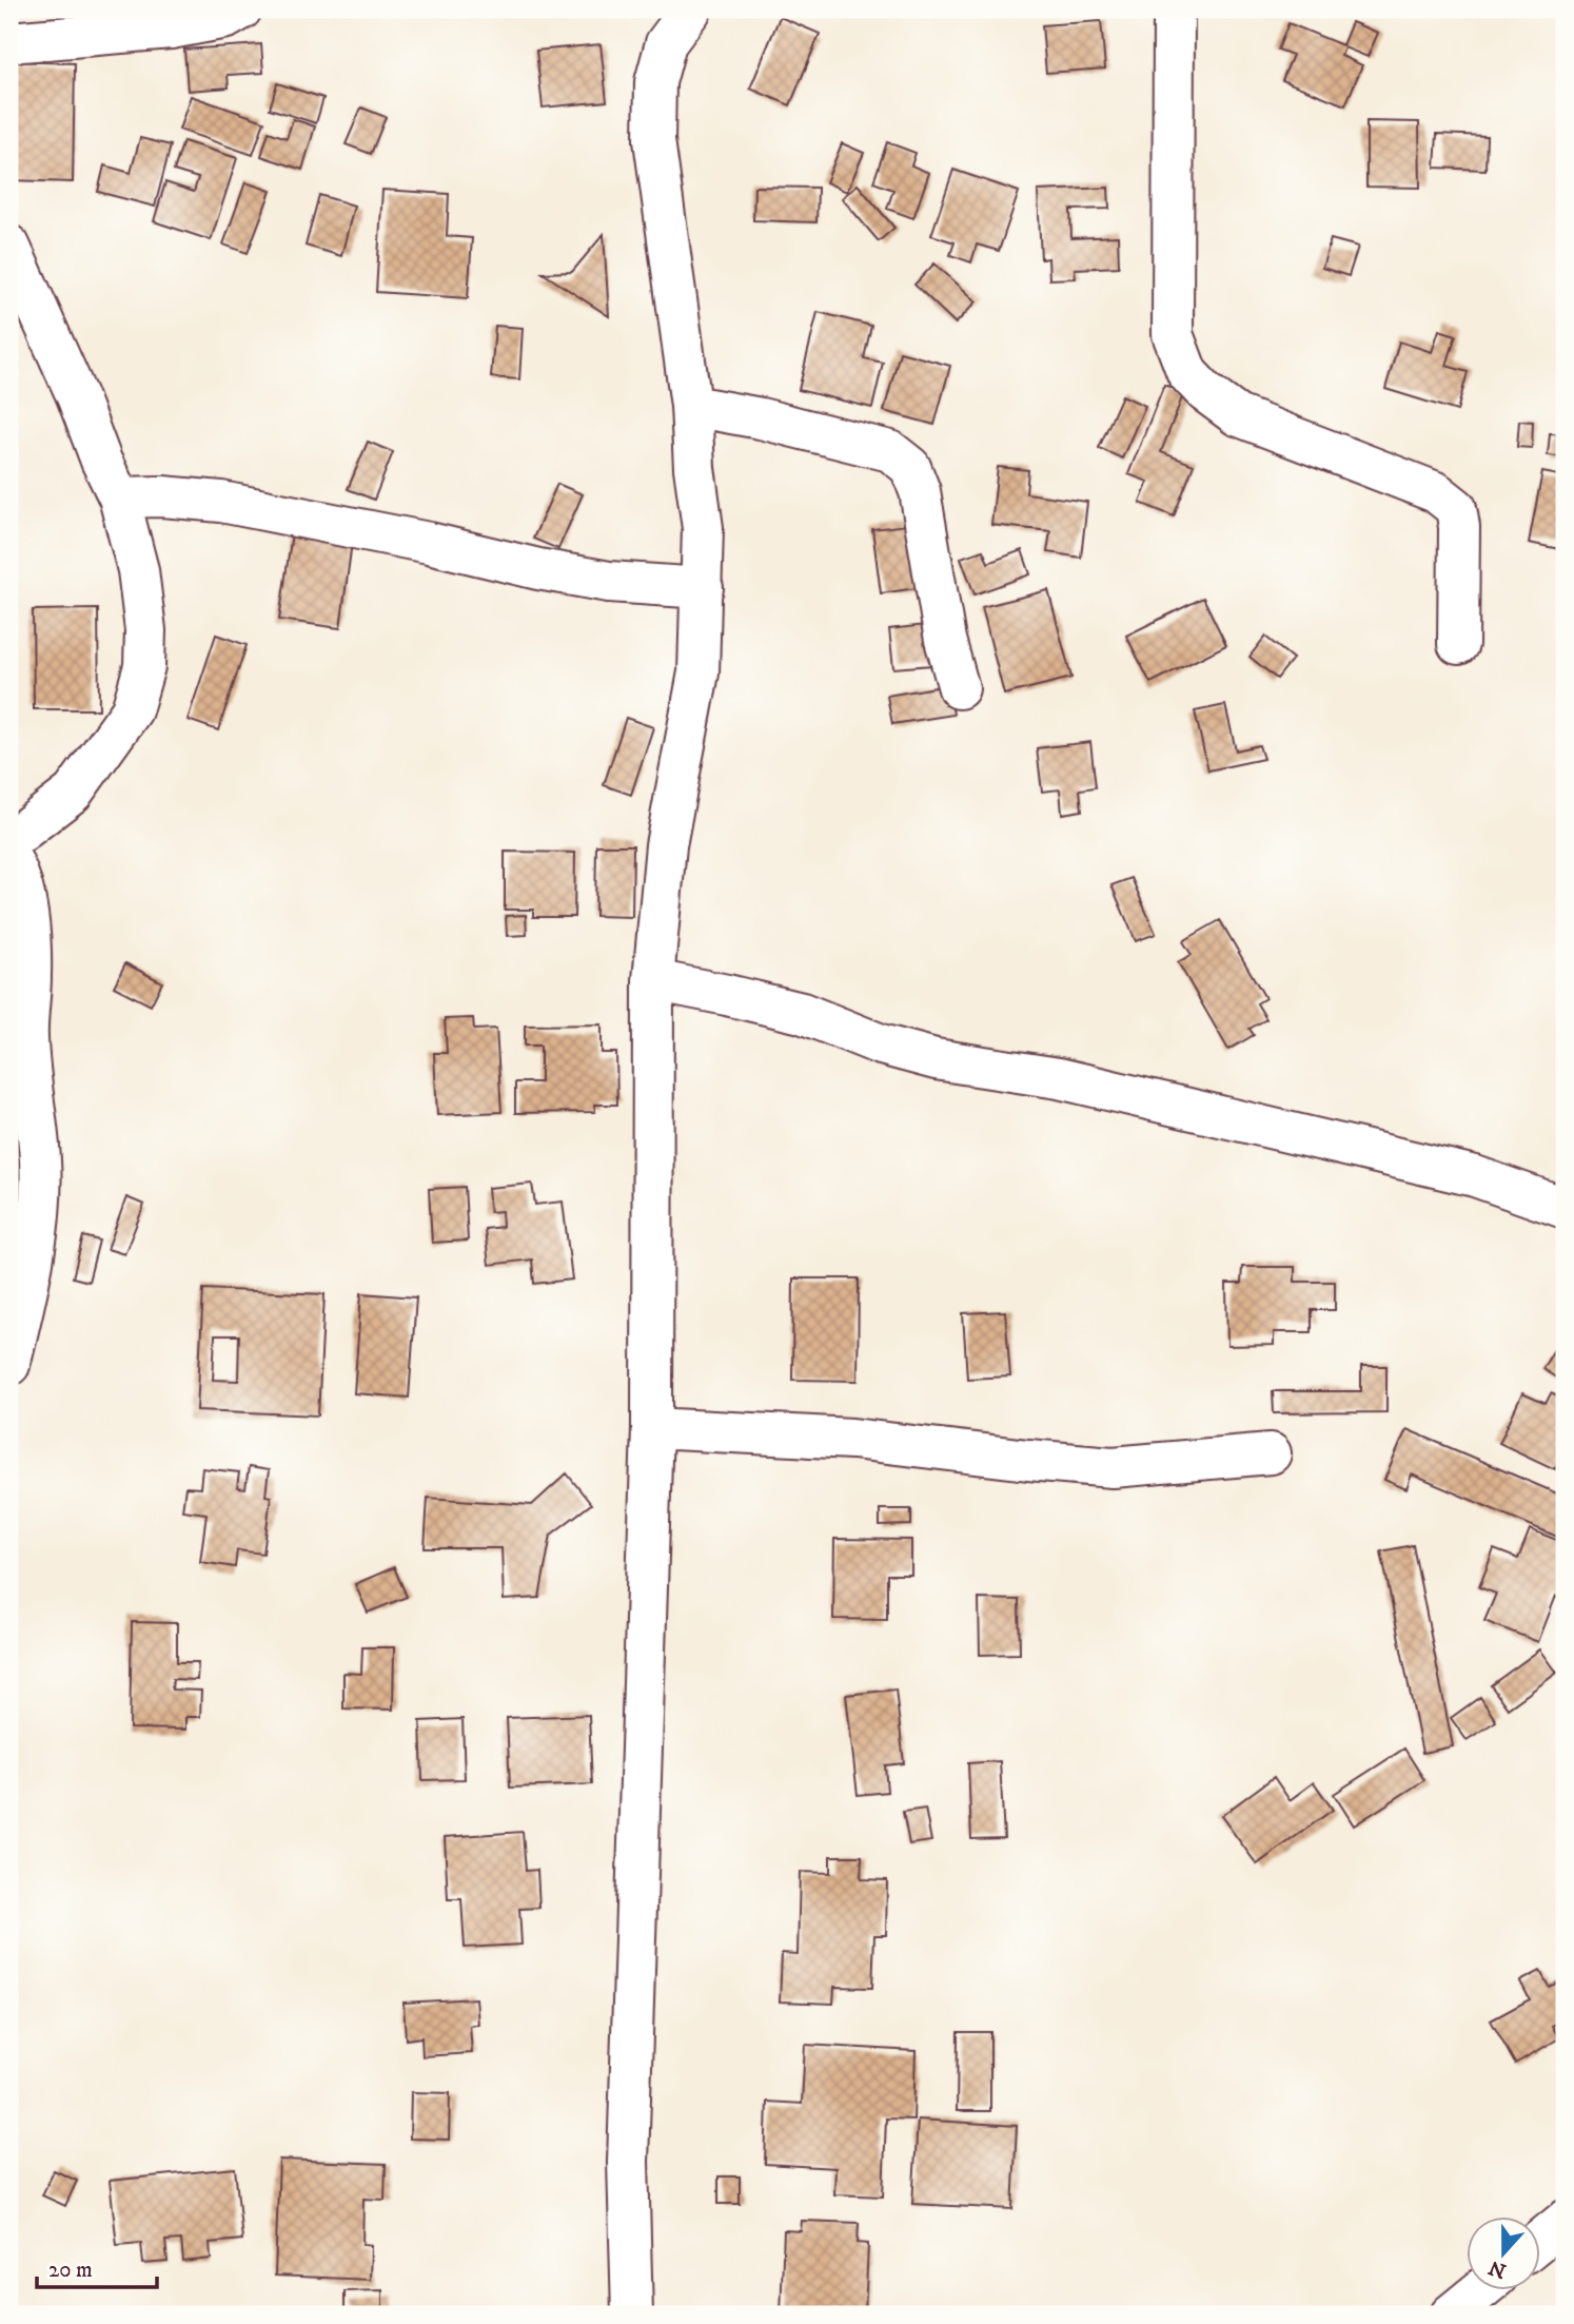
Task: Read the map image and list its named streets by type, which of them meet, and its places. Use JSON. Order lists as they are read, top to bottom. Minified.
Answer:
{"scale_bar":"20 m","north":"bottom"}
